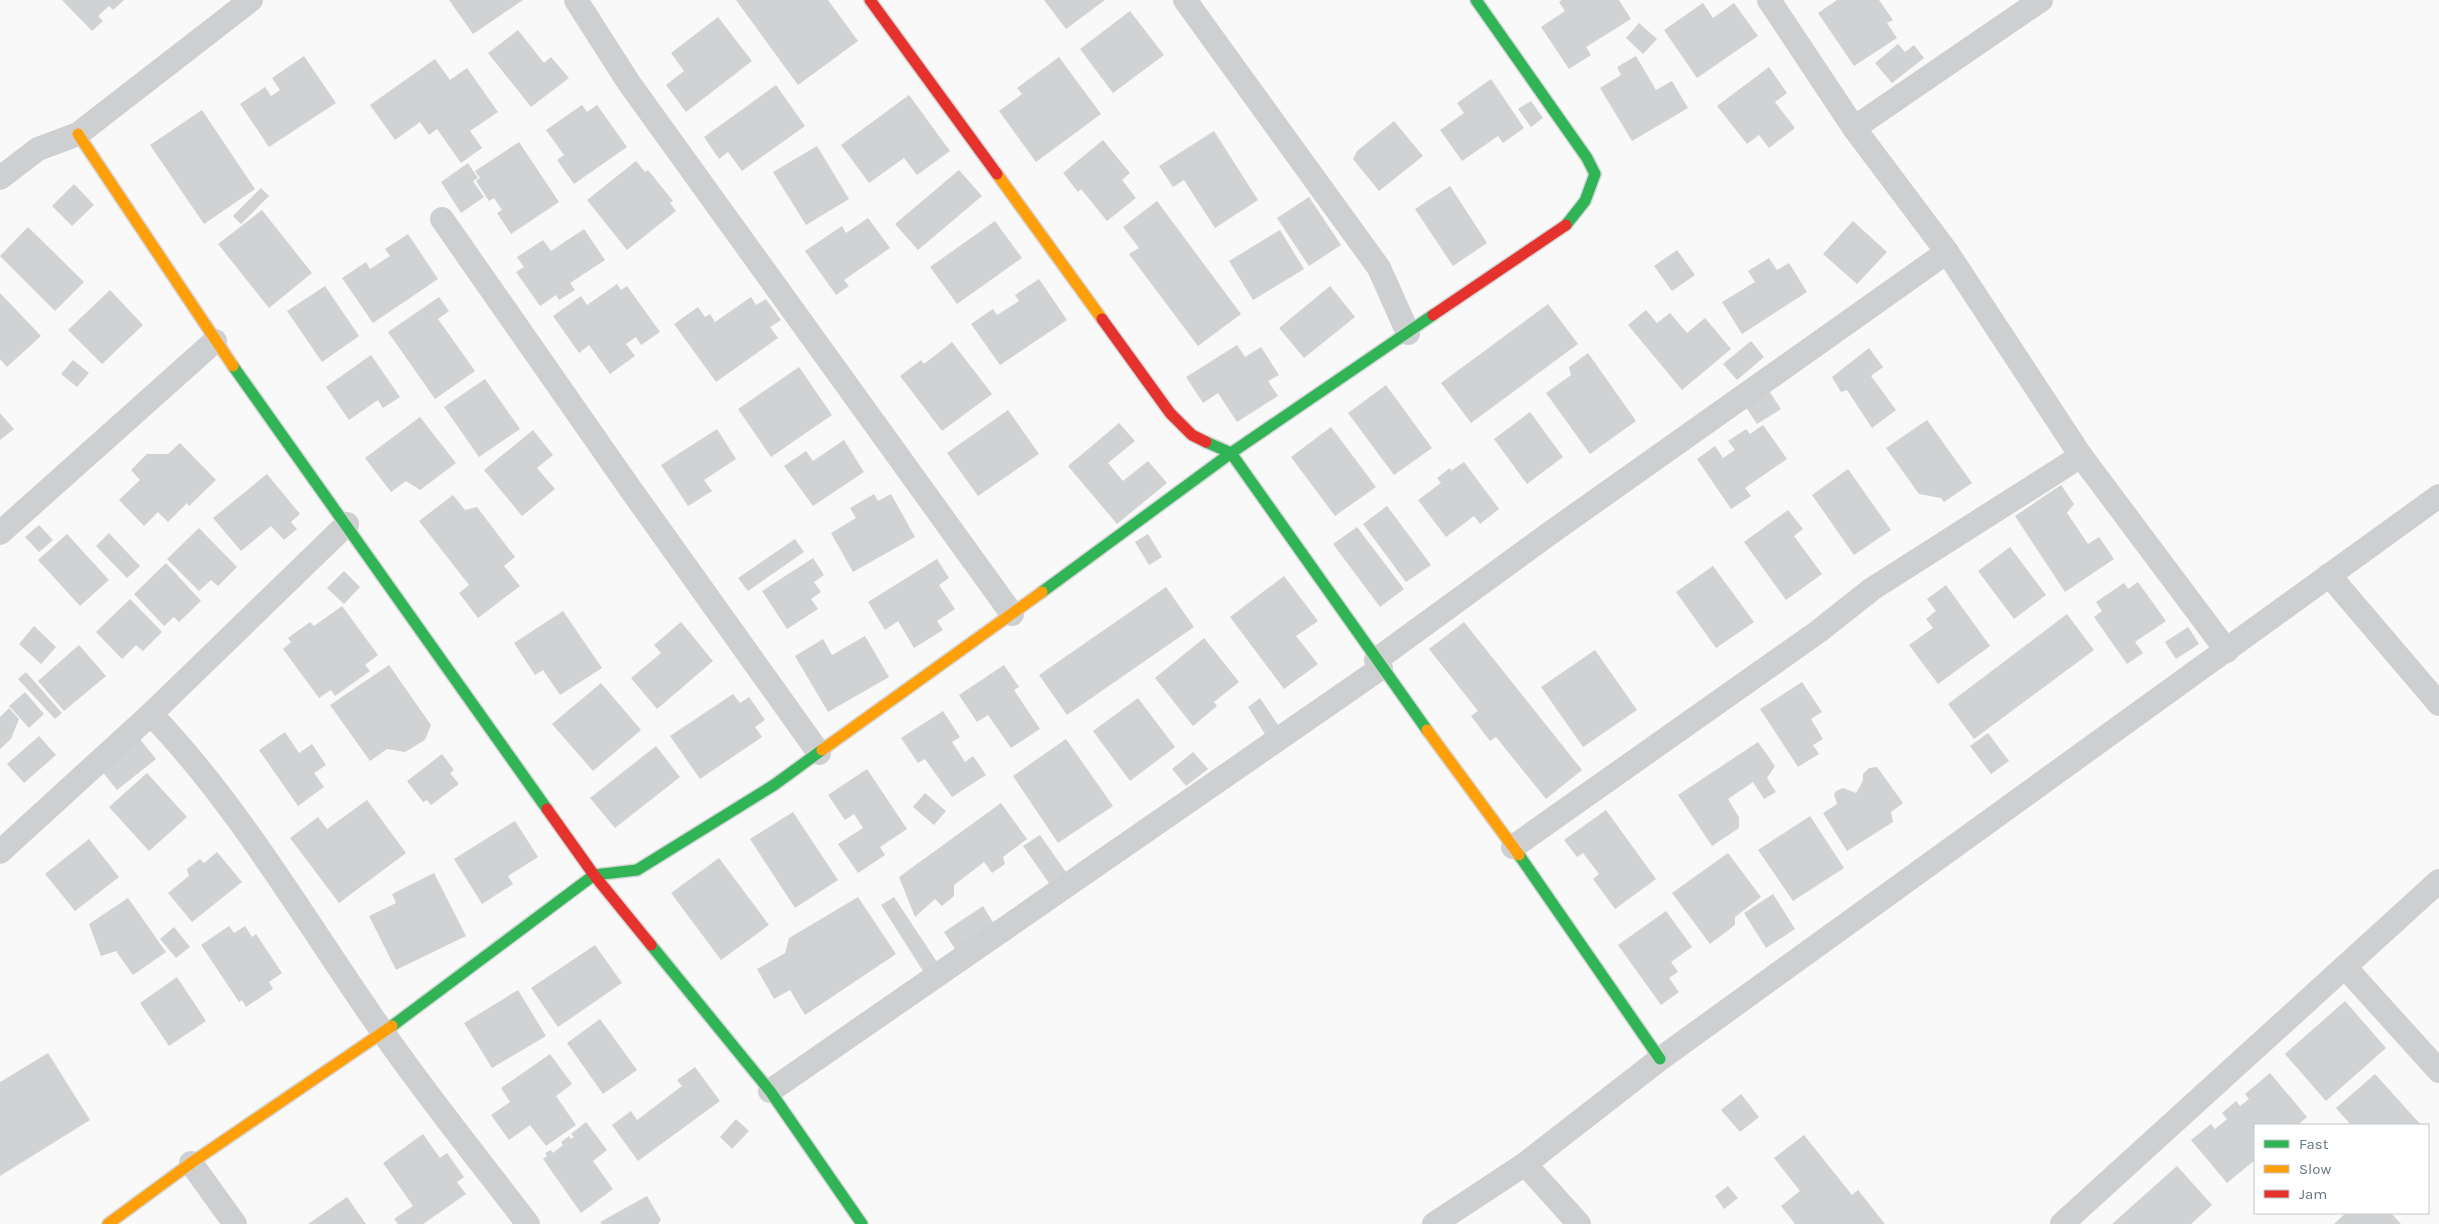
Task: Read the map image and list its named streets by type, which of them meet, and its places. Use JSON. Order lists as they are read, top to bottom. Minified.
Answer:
{"legend":["Fast","Slow","Jam"]}
